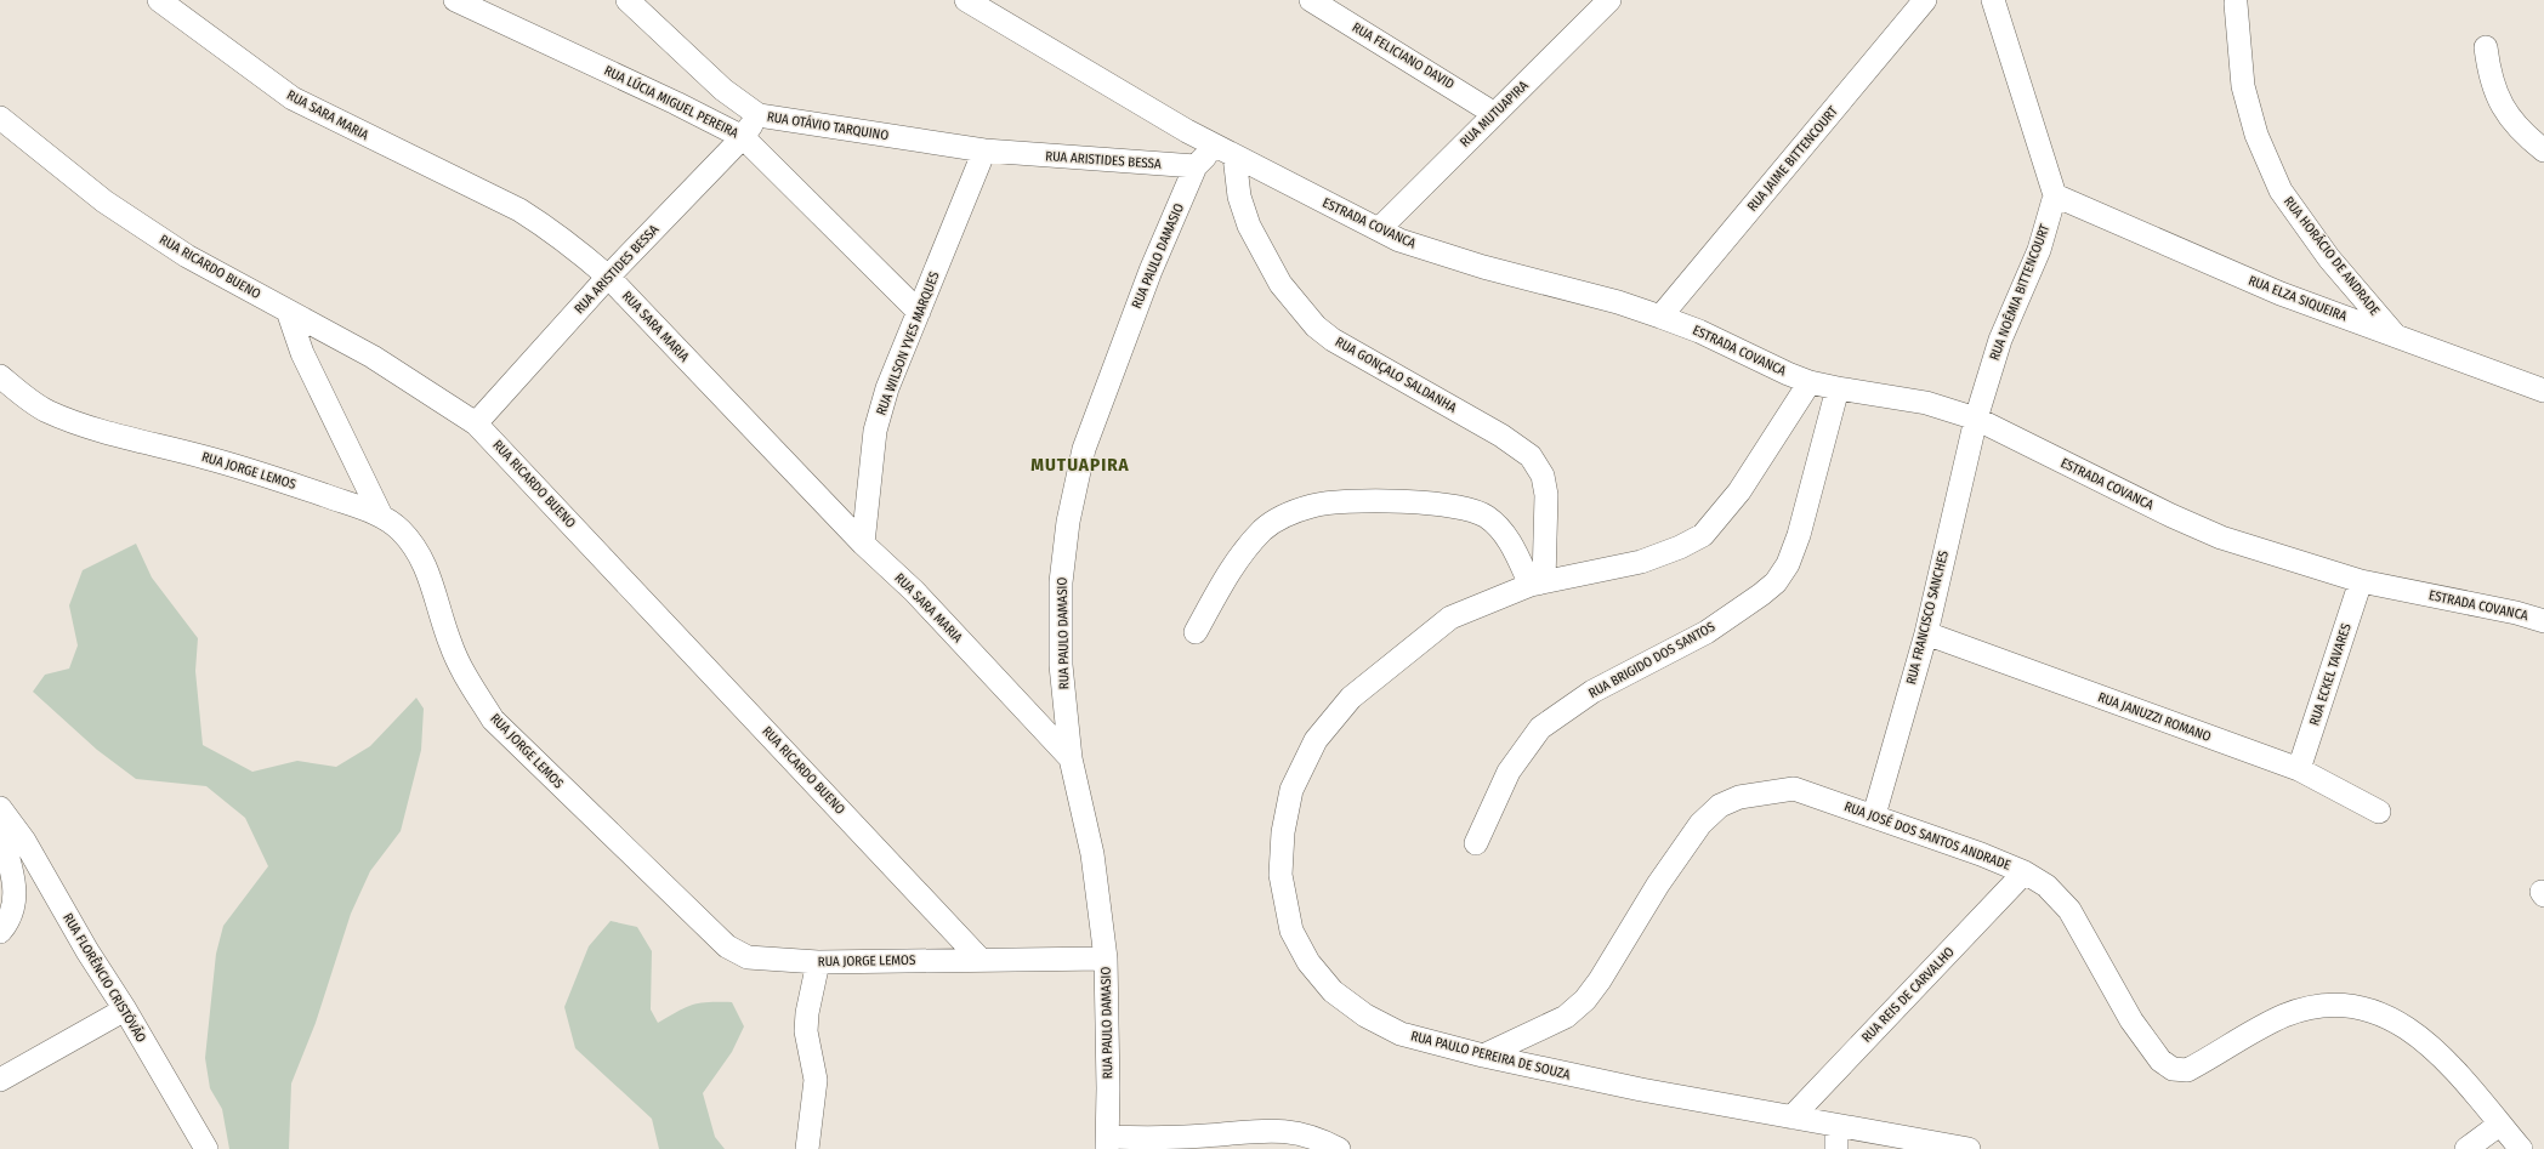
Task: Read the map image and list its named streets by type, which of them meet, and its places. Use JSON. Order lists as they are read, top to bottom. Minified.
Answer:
{"streets":{"street":["RUA FELICIANO DAVID","RUA LÚCIA MIGUEL PEREIRA","RUA MUTUAPIRA","RUA SARA MARIA","RUA OTÁVIO TARQUINO","RUA JAIME BITTENCOURT","RUA ARISTIDES BESSA","ESTRADA COVANCA","RUA PAULO DAMASIO","RUA HORÁCIO DE ANDRADE","RUA RICARDO BUENO","RUA NOÊMIA BITTENCOURT","RUA ELZA SIQUEIRA","RUA WILSON YVES MARQUES","RUA GONÇALO SALDANHA","RUA JORGE LEMOS","RUA FRANCISCO SANCHES","RUA BRIGIDO DOS SANTOS","RUA ECKEL TAVARES","RUA JANUZZI ROMANO","RUA JOSÉ DOS SANTOS ANDRADE","RUA FLORÊNCIO CRISTÓVÃO","RUA REIS DE CARVALHO","RUA PAULO PEREIRA DE SOUZA"]},"crossings":[["RUA FELICIANO DAVID","RUA MUTUAPIRA"],["RUA LÚCIA MIGUEL PEREIRA","RUA ARISTIDES BESSA"],["RUA LÚCIA MIGUEL PEREIRA","RUA WILSON YVES MARQUES"],["RUA MUTUAPIRA","ESTRADA COVANCA"],["RUA SARA MARIA","RUA ARISTIDES BESSA"],["RUA SARA MARIA","RUA PAULO DAMASIO"],["RUA SARA MARIA","RUA WILSON YVES MARQUES"],["RUA OTÁVIO TARQUINO","RUA ARISTIDES BESSA"],["RUA OTÁVIO TARQUINO","RUA WILSON YVES MARQUES"],["RUA JAIME BITTENCOURT","ESTRADA COVANCA"],["RUA ARISTIDES BESSA","RUA PAULO DAMASIO"],["RUA ARISTIDES BESSA","RUA RICARDO BUENO"],["RUA ARISTIDES BESSA","RUA WILSON YVES MARQUES"],["ESTRADA COVANCA","RUA NOÊMIA BITTENCOURT"],["ESTRADA COVANCA","RUA GONÇALO SALDANHA"],["ESTRADA COVANCA","RUA FRANCISCO SANCHES"],["ESTRADA COVANCA","RUA BRIGIDO DOS SANTOS"],["ESTRADA COVANCA","RUA ECKEL TAVARES"],["ESTRADA COVANCA","RUA PAULO PEREIRA DE SOUZA"],["RUA PAULO DAMASIO","RUA JORGE LEMOS"],["RUA HORÁCIO DE ANDRADE","RUA ELZA SIQUEIRA"],["RUA RICARDO BUENO","RUA JORGE LEMOS"],["RUA NOÊMIA BITTENCOURT","RUA ELZA SIQUEIRA"],["RUA NOÊMIA BITTENCOURT","RUA FRANCISCO SANCHES"],["RUA GONÇALO SALDANHA","RUA PAULO PEREIRA DE SOUZA"],["RUA FRANCISCO SANCHES","RUA JANUZZI ROMANO"],["RUA FRANCISCO SANCHES","RUA JOSÉ DOS SANTOS ANDRADE"],["RUA ECKEL TAVARES","RUA JANUZZI ROMANO"],["RUA JOSÉ DOS SANTOS ANDRADE","RUA REIS DE CARVALHO"],["RUA JOSÉ DOS SANTOS ANDRADE","RUA PAULO PEREIRA DE SOUZA"],["RUA REIS DE CARVALHO","RUA PAULO PEREIRA DE SOUZA"]],"districts":["MUTUAPIRA"]}
